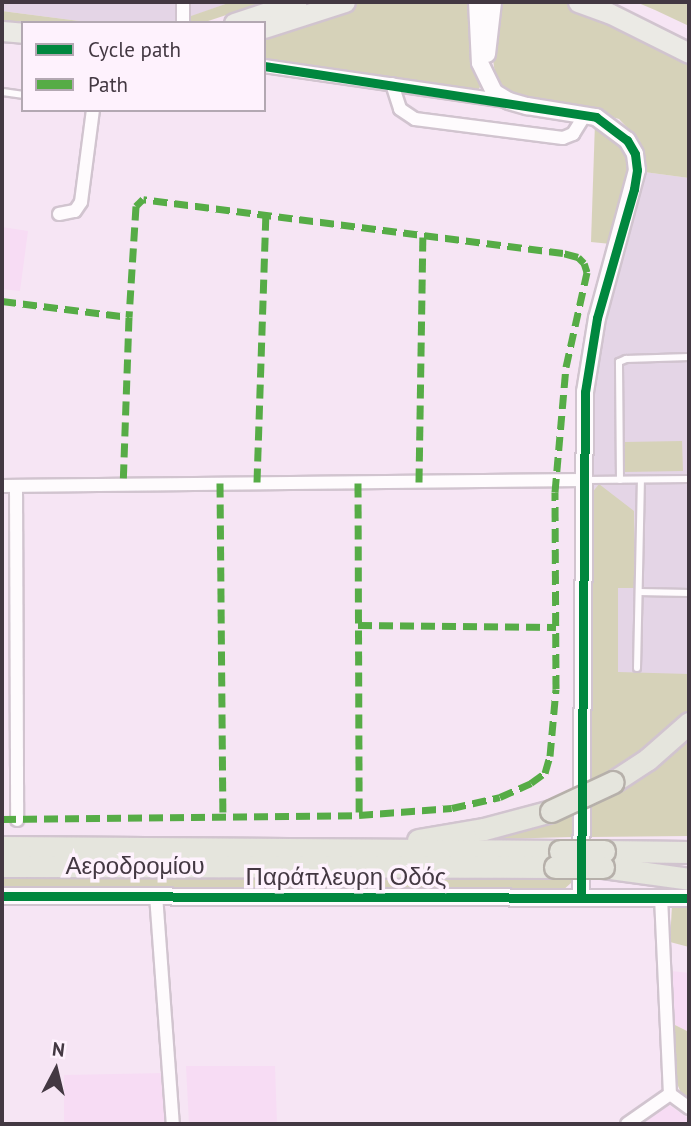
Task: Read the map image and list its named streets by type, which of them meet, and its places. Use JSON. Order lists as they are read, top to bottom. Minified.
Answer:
{"streets":{"highway":["Αεροδρομίου"],"street":["Παράπλευρη Οδός"]},"legend":["Cycle path","Path"],"north":"top"}
